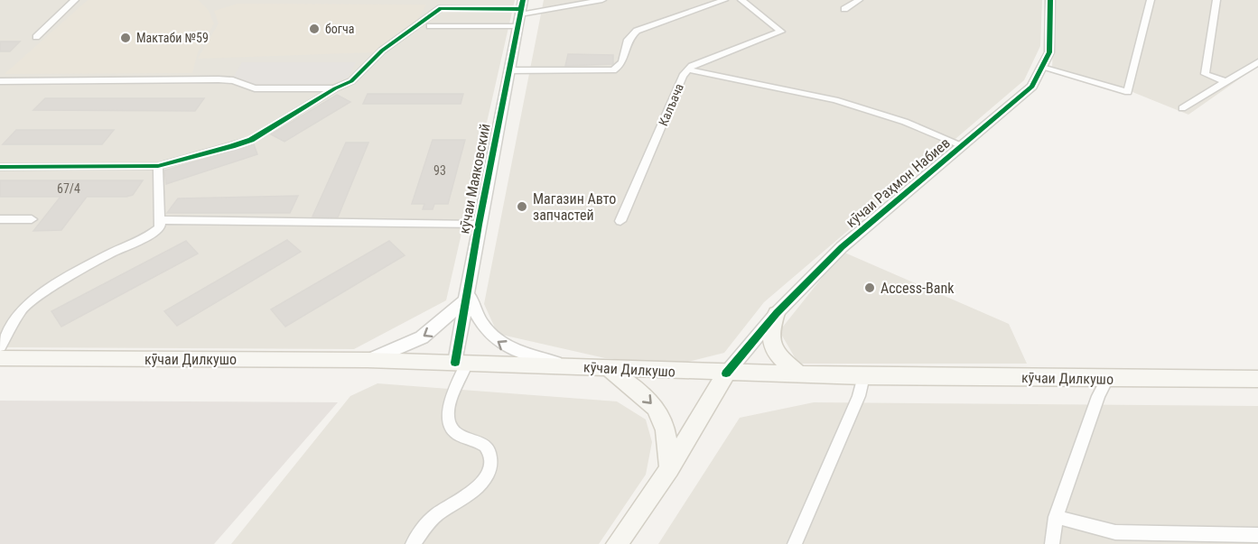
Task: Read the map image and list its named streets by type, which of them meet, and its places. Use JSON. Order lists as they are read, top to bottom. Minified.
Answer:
{"streets":{"main road":["кӯчаи Раҳмон Набиев","кӯчаи Дилкушо"],"street":["Калъача","кӯчаи Маяковский"]},"crossings":[["кӯчаи Маяковский","кӯчаи Дилкушо"],["кӯчаи Раҳмон Набиев","кӯчаи Дилкушо"]],"places":["богча","Мактаби №59","Магазин Авто запчастей","Access-Bank"],"house_numbers":["93","67/4"]}
